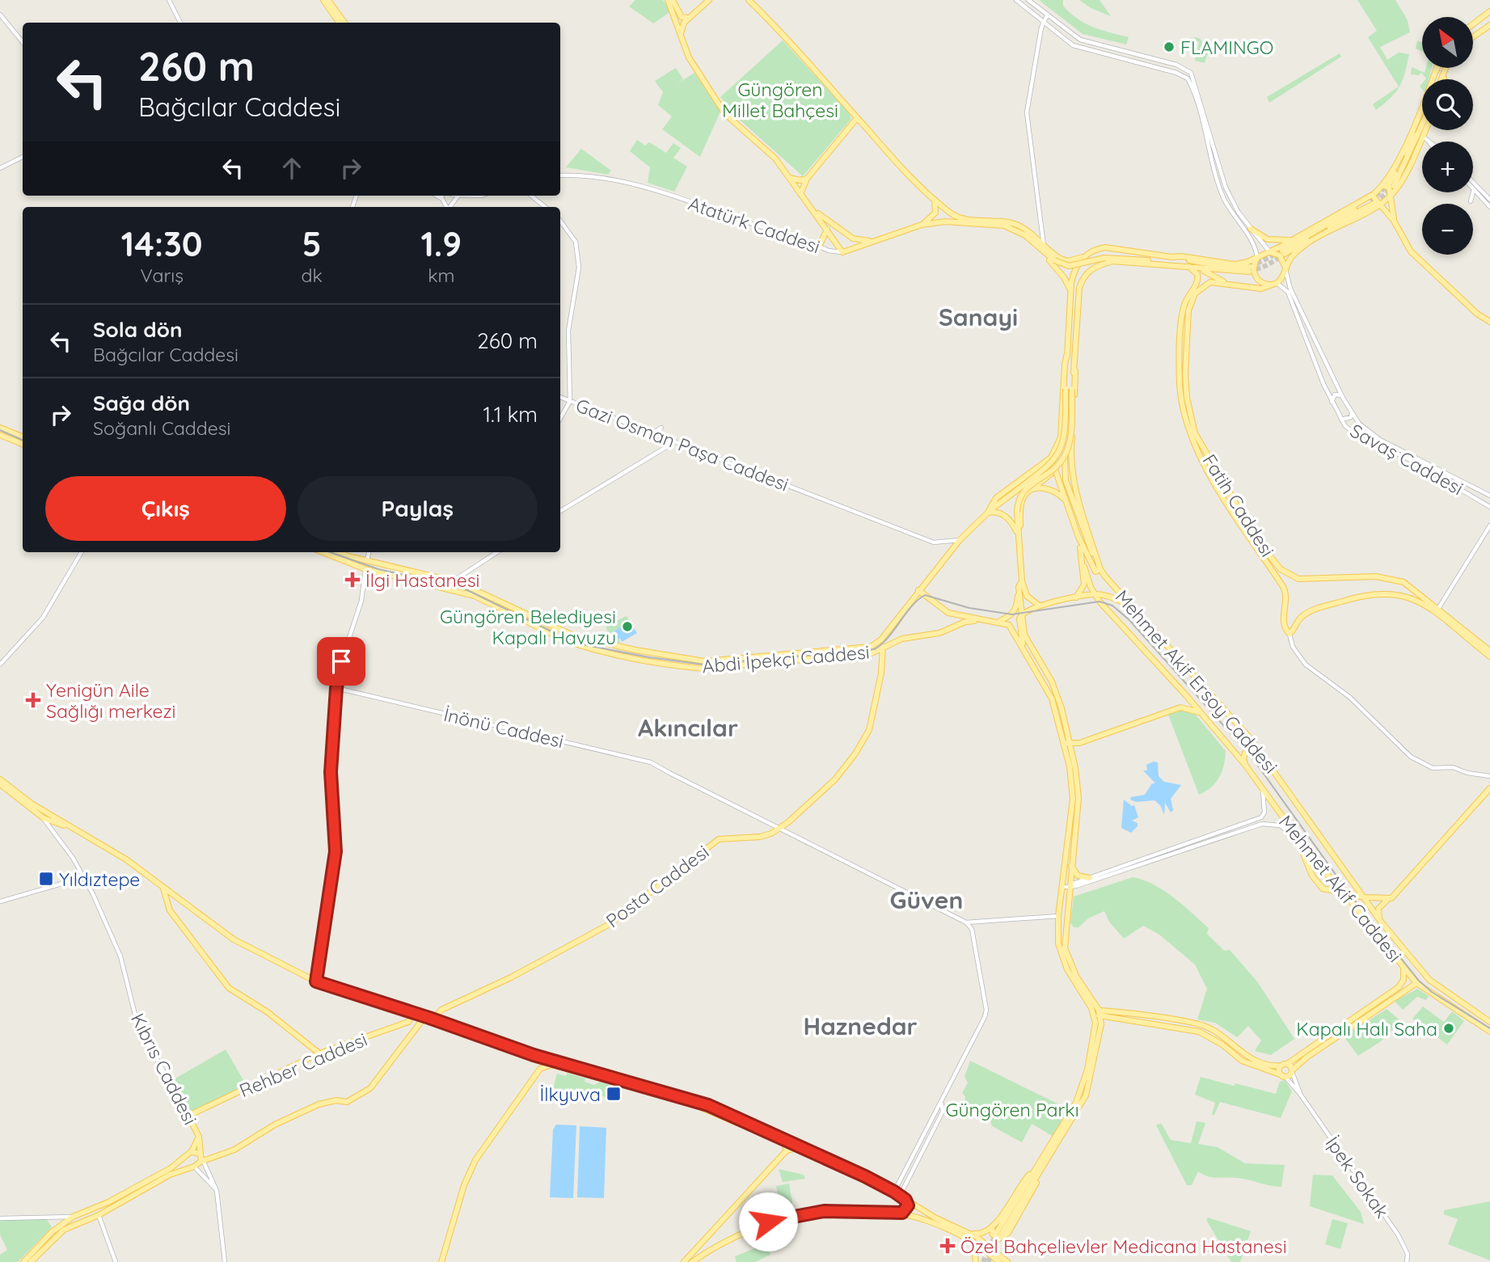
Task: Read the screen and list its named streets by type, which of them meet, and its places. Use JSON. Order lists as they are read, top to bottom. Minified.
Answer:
{"streets":{"main road":["Atatürk Caddesi","Fatih Caddesi","Abdi İpekçi Caddesi","Mehmet Akif Ersoy Caddesi","Posta Caddesi","Mehmet Akif Caddesi","Rehber Caddesi","Kıbrıs Caddesi"],"street":["Gazi Osman Paşa Caddesi","Savaş Caddesi","İnönü Caddesi","İpek Sokak"]},"crossings":[["Gazi Osman Paşa Caddesi","Abdi İpekçi Caddesi"],["Savaş Caddesi","Fatih Caddesi"],["Abdi İpekçi Caddesi","Posta Caddesi"],["İnönü Caddesi","Posta Caddesi"],["Rehber Caddesi","Kıbrıs Caddesi"]],"districts":["Sanayi","Akıncılar","Güven","Haznedar"],"parks":["Güngören Millet Bahçesi","Güngören Parkı"],"places":{"other":["FLAMINGO","Güngören Belediyesi Kapalı Havuzu","Kapalı Halı Saha"],"health":["İlgi Hastanesi","Yenigün Aile Sağlığı merkezi","Özel Bahçelievler Medicana Hastanesi"],"transit":["Yıldıztepe","İlkyuva"]},"north":"top left","page":{"map_buttons":["+","−"],"turn":["260 m","Bağcılar Caddesi"],"eta":["14:30","Varış","5","dk","1.9","km"],"list":[{"name":"Sola dön","note":"Bağcılar Caddesi","value":"260 m"},{"name":"Sağa dön","note":"Soğanlı Caddesi","value":"1.1 km"}],"buttons":["Çıkış","Paylaş"]}}
